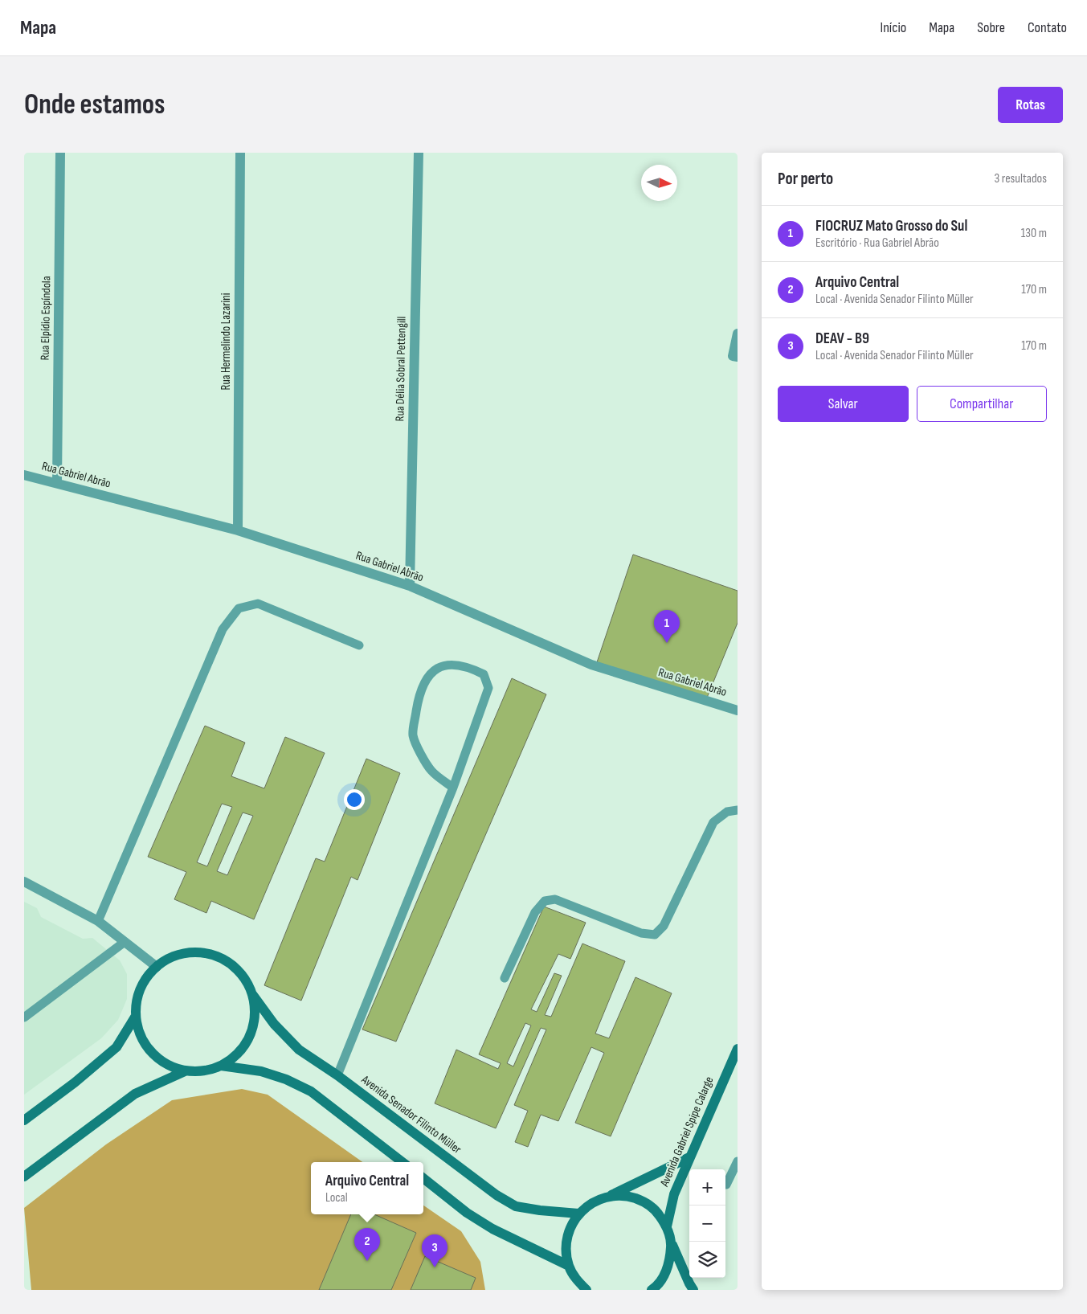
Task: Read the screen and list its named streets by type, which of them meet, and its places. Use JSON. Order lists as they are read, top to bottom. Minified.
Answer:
{"streets":{"main road":["Avenida Senador Filinto Müller","Avenida Gabriel Spipe Calarge"],"street":["Rua Elpídio Espíndola","Rua Hermelindo Lazarini","Rua Délia Sobral Pettengill","Rua Gabriel Abrão"]},"crossings":[["Rua Elpídio Espíndola","Rua Gabriel Abrão"],["Rua Hermelindo Lazarini","Rua Gabriel Abrão"],["Rua Délia Sobral Pettengill","Rua Gabriel Abrão"]],"north":"right","page":{"header":"Mapa","nav":["Início","Mapa","Sobre","Contato"],"buttons":["Rotas",["Salvar","Compartilhar"]],"title":"Onde estamos","heading":["Por perto","3 resultados"],"list":[{"mark":"1","name":"FIOCRUZ Mato Grosso do Sul","note":"Escritório · Rua Gabriel Abrão","value":"130 m"},{"mark":"2","name":"Arquivo Central","note":"Local · Avenida Senador Filinto Müller","value":"170 m"},{"mark":"3","name":"DEAV - B9","note":"Local · Avenida Senador Filinto Müller","value":"170 m"}],"pins":["1","2","3"],"popup":["Arquivo Central","Local"],"map_buttons":["+","−"]}}
